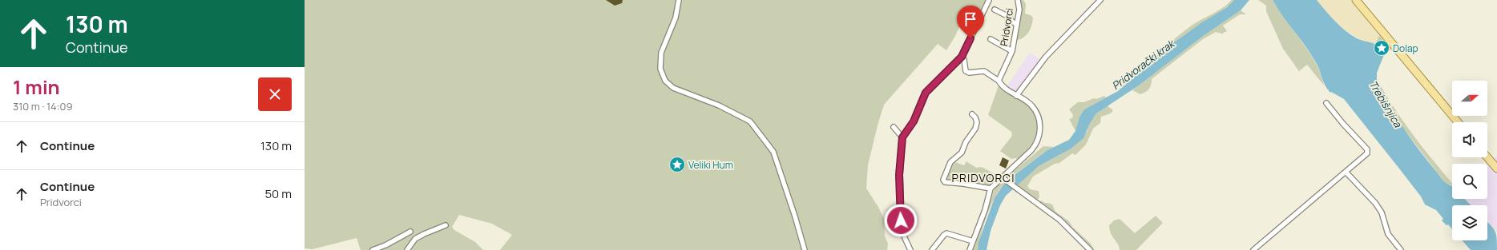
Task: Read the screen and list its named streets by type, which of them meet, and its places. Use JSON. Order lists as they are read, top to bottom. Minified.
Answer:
{"streets":{"street":["Pridvorci"]},"districts":["PRIDVORCI"],"water":["Pridvorački krak","Trebišnjica"],"places":{"place":["Dolap","Veliki Hum"]},"north":"right","page":{"turn":["130 m","Continue"],"heading":["1 min","310 m · 14:09"],"list":[{"name":"Continue","value":"130 m"},{"name":"Continue","note":"Pridvorci","value":"50 m"}]}}
